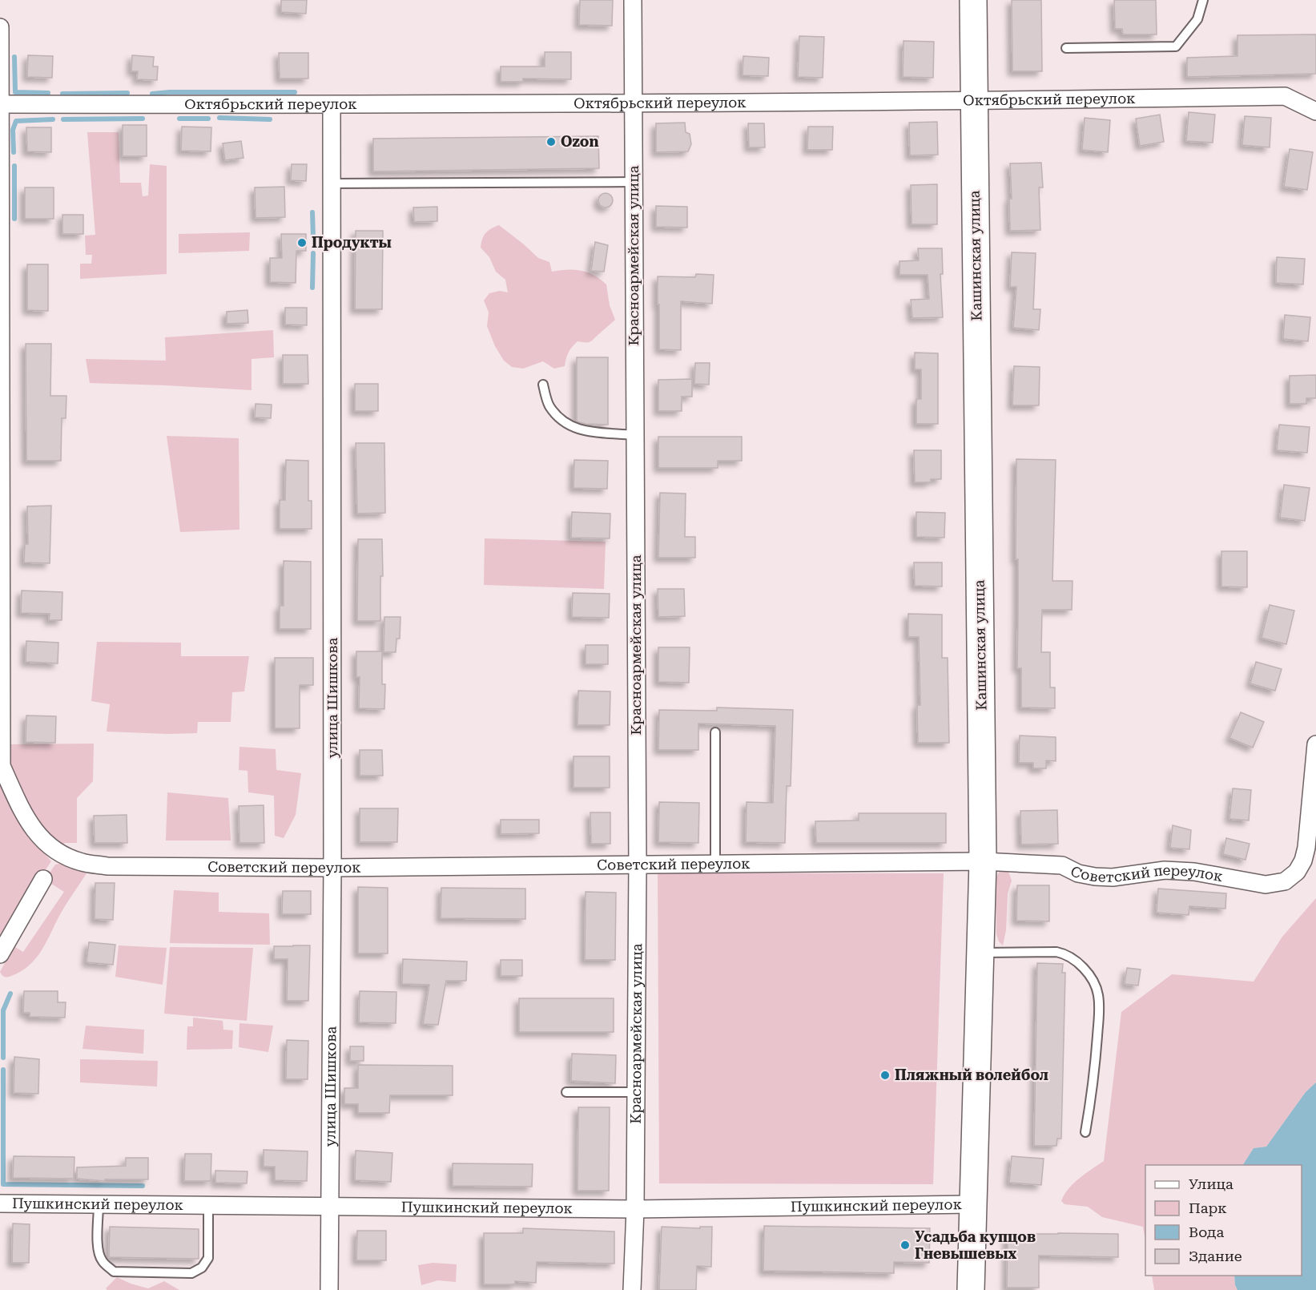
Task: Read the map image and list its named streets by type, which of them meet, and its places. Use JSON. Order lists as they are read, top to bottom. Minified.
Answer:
{"streets":{"main road":["Кашинская улица"],"street":["Октябрьский переулок","Красноармейская улица","улица Шишкова","Советский переулок","Пушкинский переулок"]},"crossings":[["Октябрьский переулок","Красноармейская улица"],["Октябрьский переулок","Кашинская улица"],["Октябрьский переулок","улица Шишкова"],["Красноармейская улица","Советский переулок"],["Красноармейская улица","Пушкинский переулок"],["Кашинская улица","Советский переулок"],["Кашинская улица","Пушкинский переулок"],["улица Шишкова","Советский переулок"],["улица Шишкова","Пушкинский переулок"]],"places":["Ozon","Продукты","Пляжный волейбол","Усадьба купцов Гневышевых"],"legend":["Улица","Парк","Вода","Здание"]}
